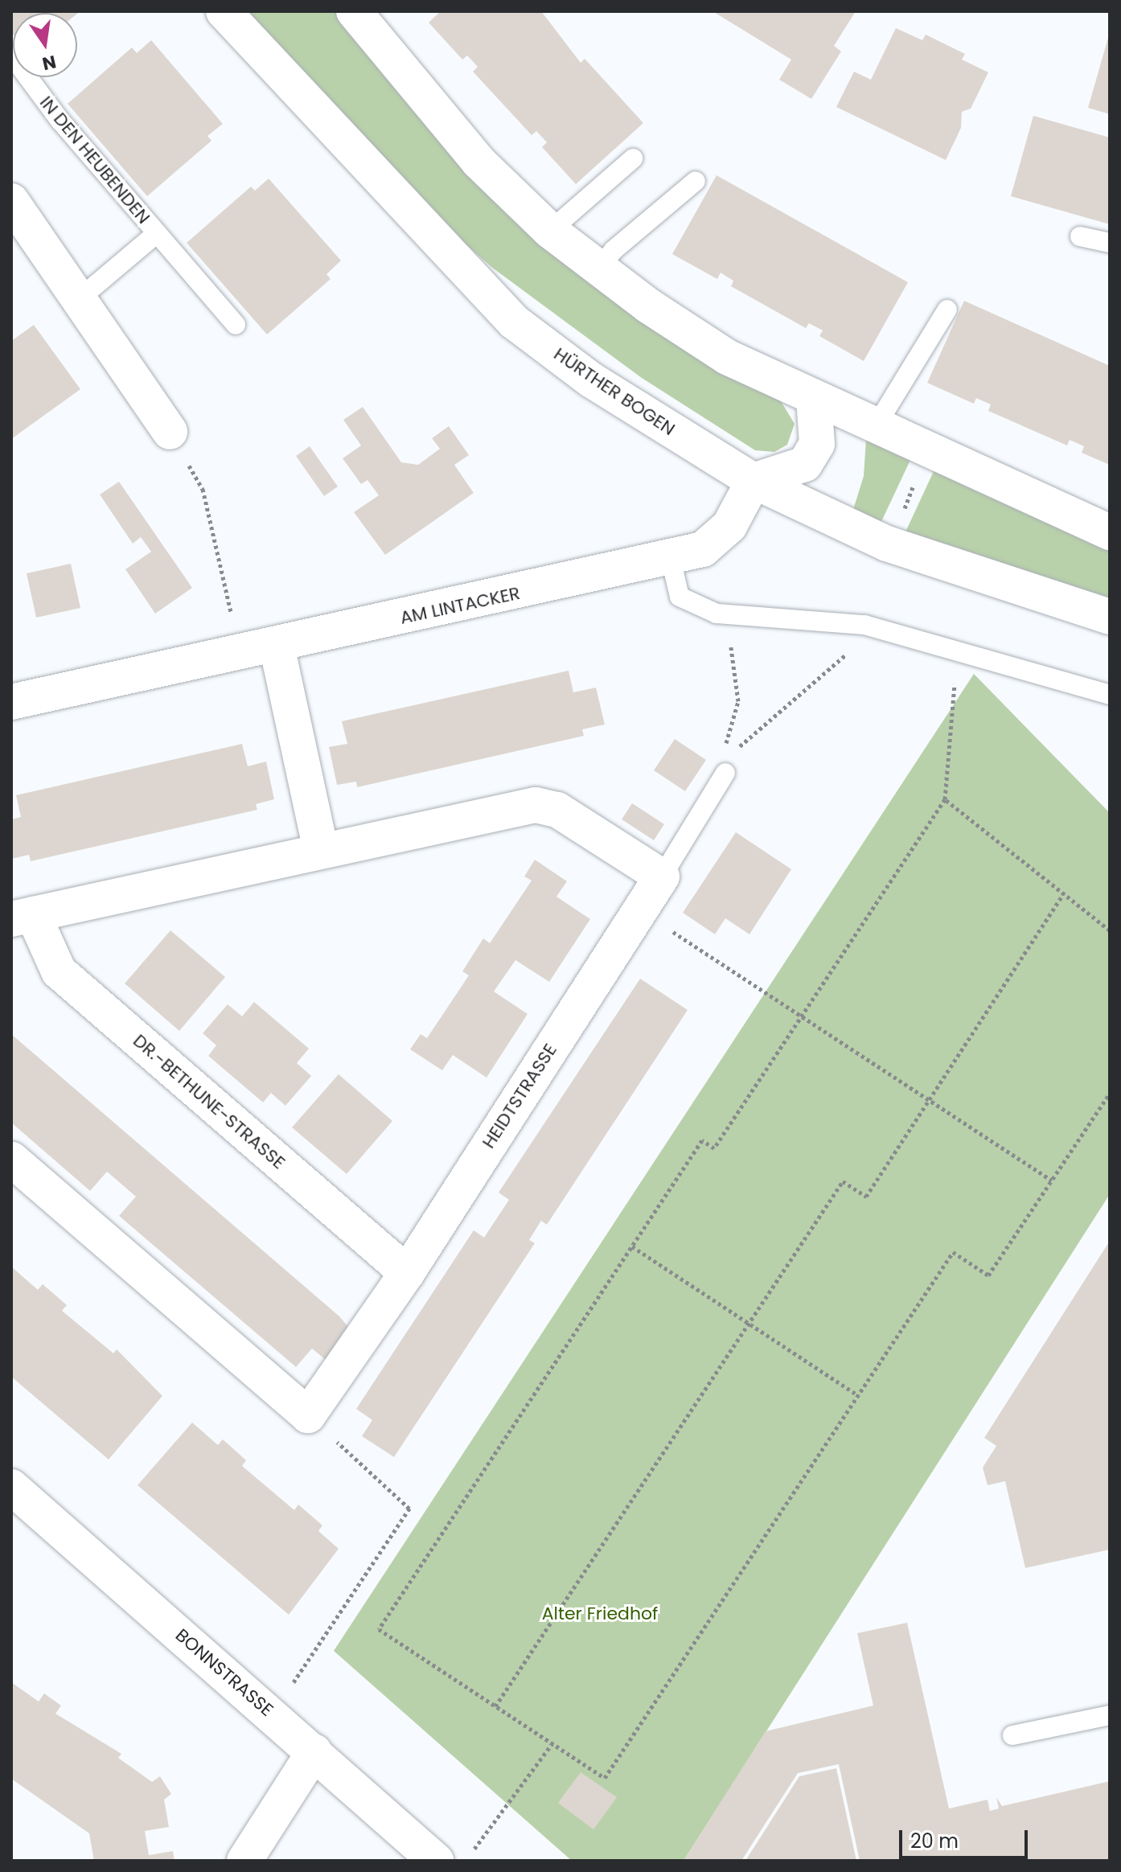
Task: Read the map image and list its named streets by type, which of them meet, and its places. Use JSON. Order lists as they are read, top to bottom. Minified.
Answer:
{"streets":{"street":["HÜRTHER BOGEN","AM LINTACKER","HEIDTSTRASSE","DR.-BETHUNE-STRASSE","BONNSTRASSE"],"lane":["IN DEN HEUBENDEN"]},"crossings":[["HÜRTHER BOGEN","AM LINTACKER"],["HEIDTSTRASSE","DR.-BETHUNE-STRASSE"]],"parks":["Alter Friedhof"],"scale_bar":"20 m","north":"bottom"}
